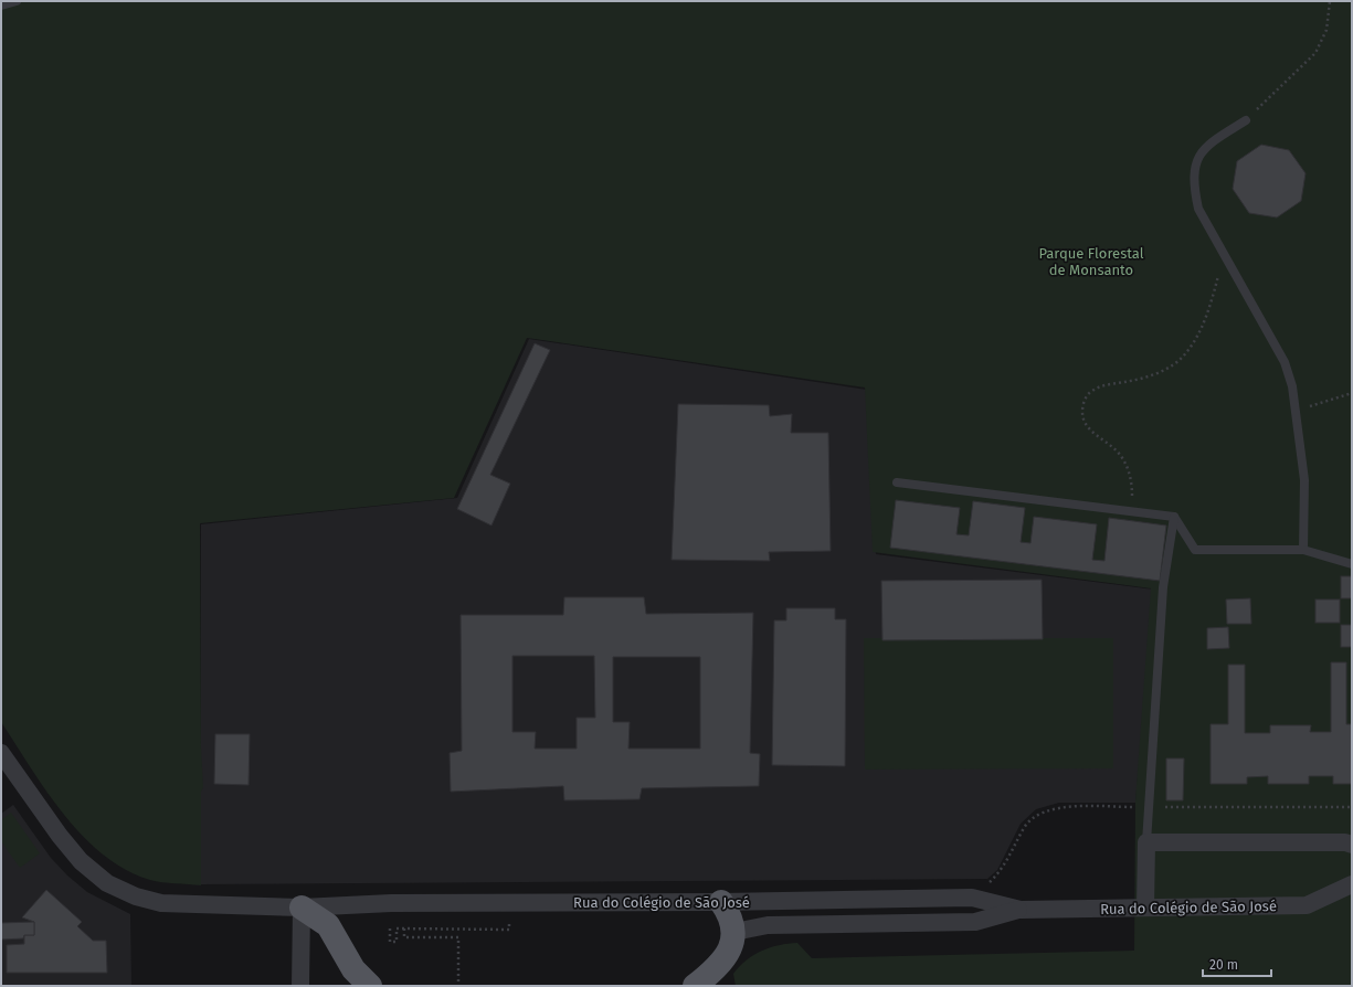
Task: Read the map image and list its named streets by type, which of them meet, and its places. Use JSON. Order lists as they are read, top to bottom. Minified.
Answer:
{"streets":{"street":["Rua do Colégio de São José"]},"parks":["Parque Florestal de Monsanto"],"scale_bar":"20 m"}
